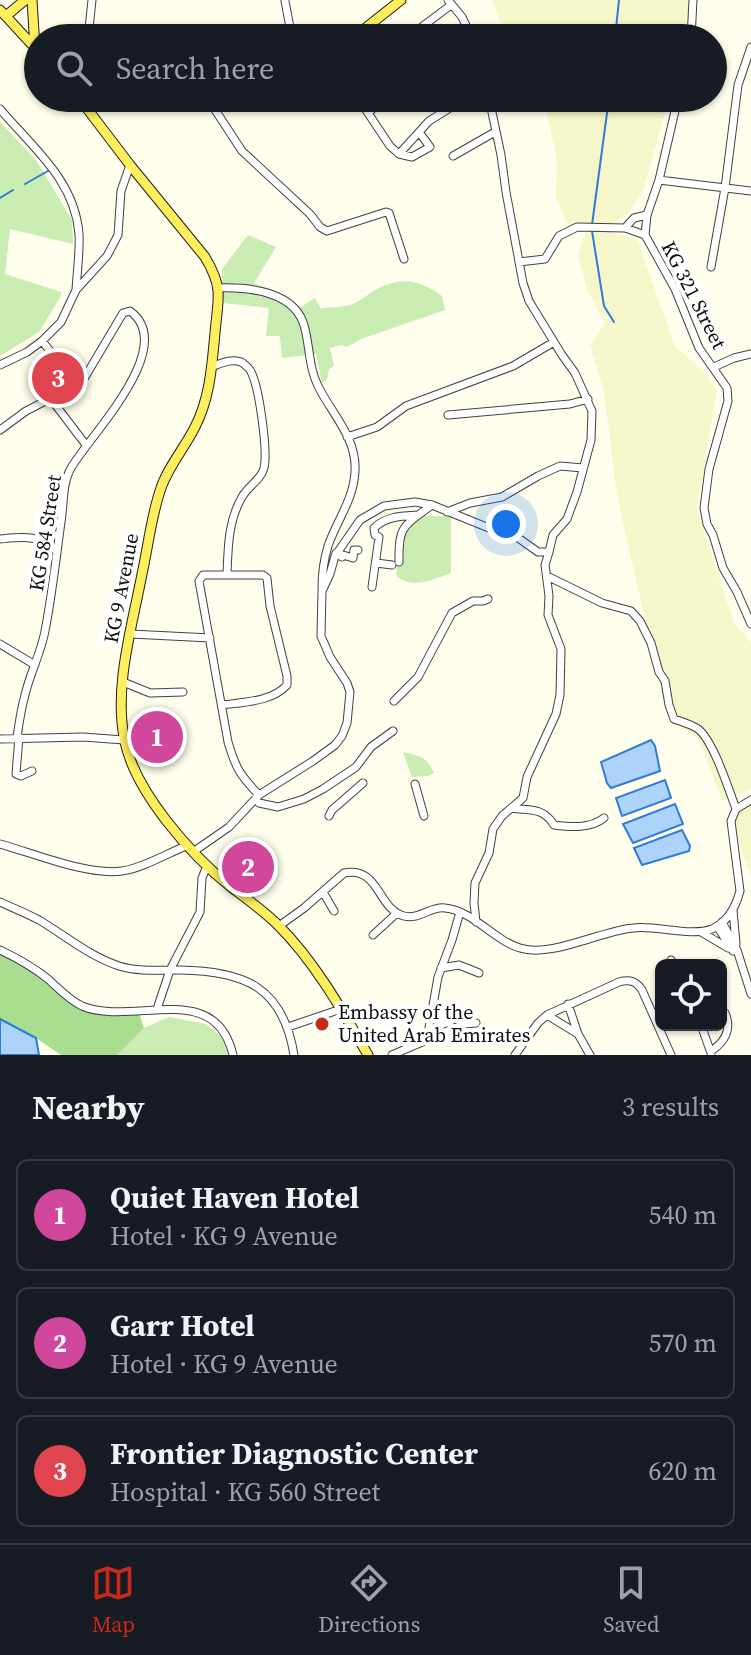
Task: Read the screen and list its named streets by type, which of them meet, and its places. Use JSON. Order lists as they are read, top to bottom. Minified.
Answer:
{"streets":{"main road":["KG 9 Avenue"],"street":["KG 321 Street","KG 584 Street"]},"places":["Embassy of the United Arab Emirates"],"page":{"search":"Search here","pins":["3","1","2"],"heading":["Nearby","3 results"],"list":[{"mark":"1","name":"Quiet Haven Hotel","note":"Hotel · KG 9 Avenue","value":"540 m"},{"mark":"2","name":"Garr Hotel","note":"Hotel · KG 9 Avenue","value":"570 m"},{"mark":"3","name":"Frontier Diagnostic Center","note":"Hospital · KG 560 Street","value":"620 m"}],"nav":["Map","Directions","Saved"]}}
